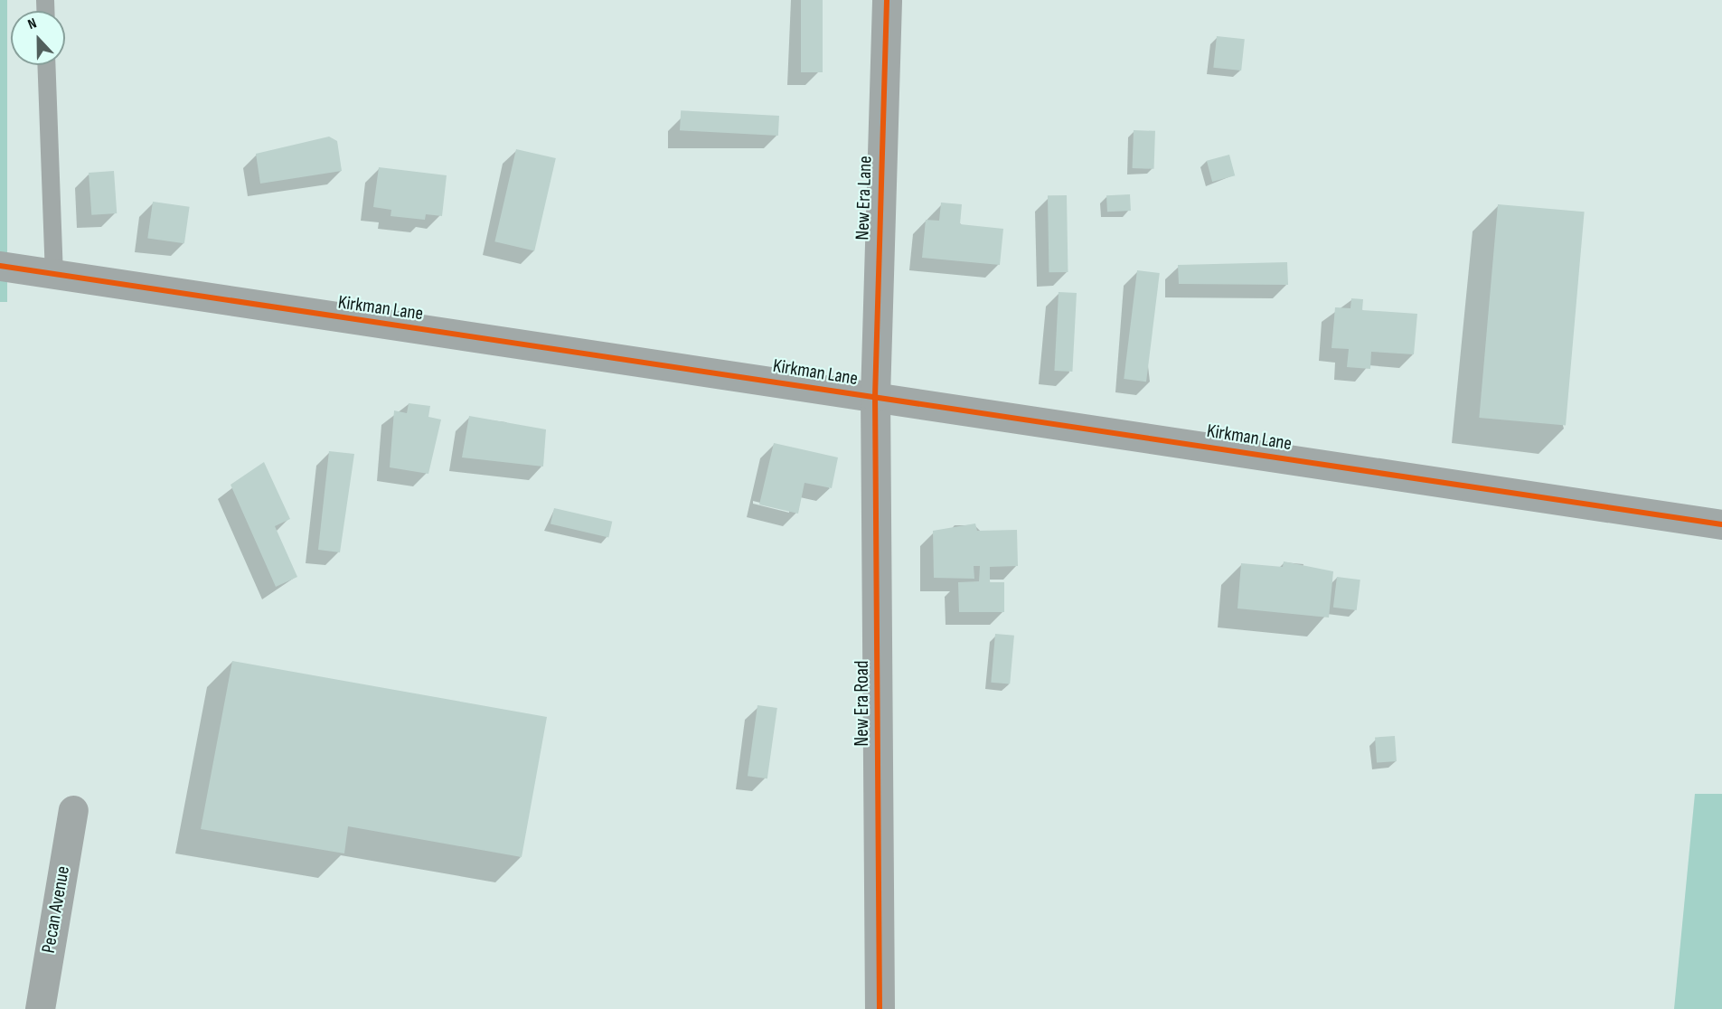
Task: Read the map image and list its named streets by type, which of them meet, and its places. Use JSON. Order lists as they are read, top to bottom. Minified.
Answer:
{"streets":{"street":["New Era Lane","Kirkman Lane","New Era Road","Pecan Avenue"]},"crossings":[["New Era Lane","Kirkman Lane"],["New Era Lane","New Era Road"],["Kirkman Lane","New Era Road"]],"north":"top"}
